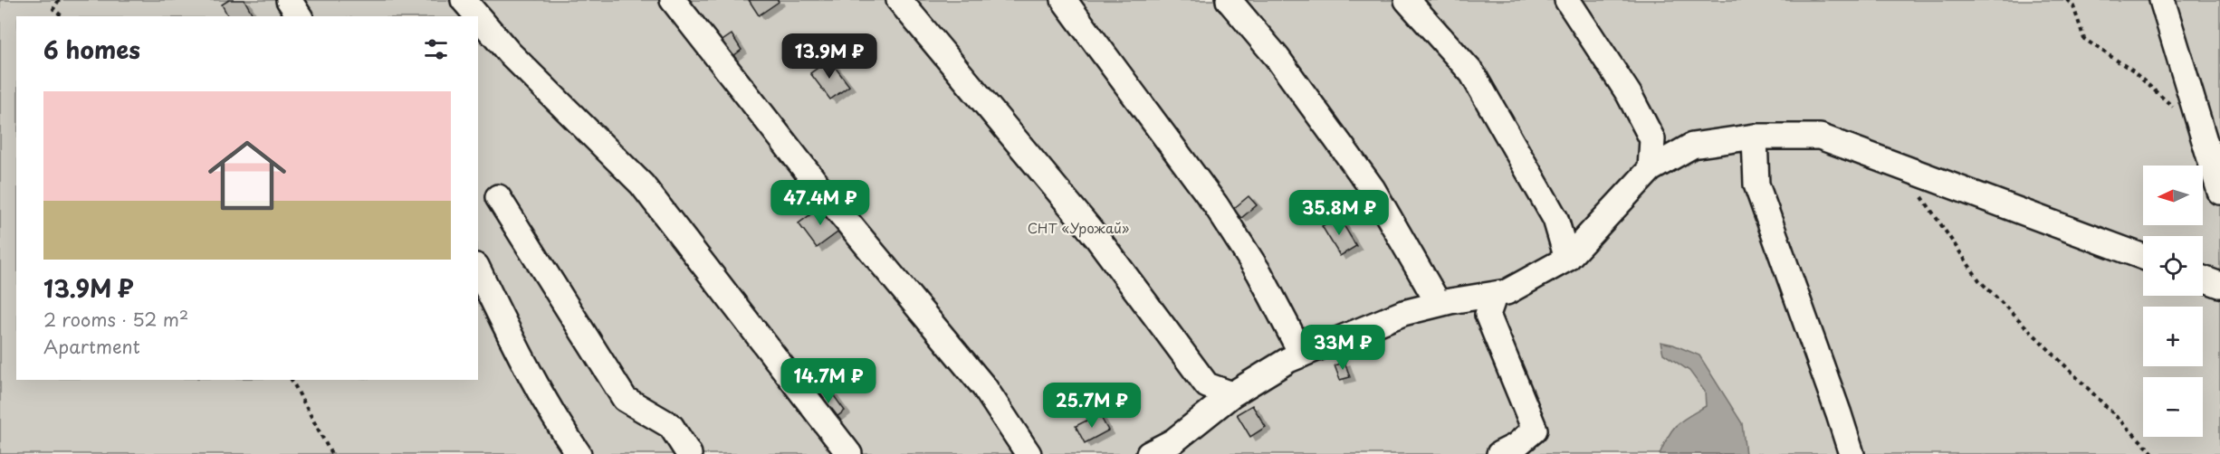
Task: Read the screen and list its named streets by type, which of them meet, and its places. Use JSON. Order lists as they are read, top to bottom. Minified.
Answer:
{"parks":["СНТ «Урожай»"],"north":"left","page":{"heading":"6 homes","price":["13.9M ₽","47.4M ₽","35.8M ₽","33M ₽","14.7M ₽","25.7M ₽"],"list":[{"name":"13.9M ₽","note":"2 rooms · 52 m² · Apartment"}],"map_buttons":["+","−"]}}
